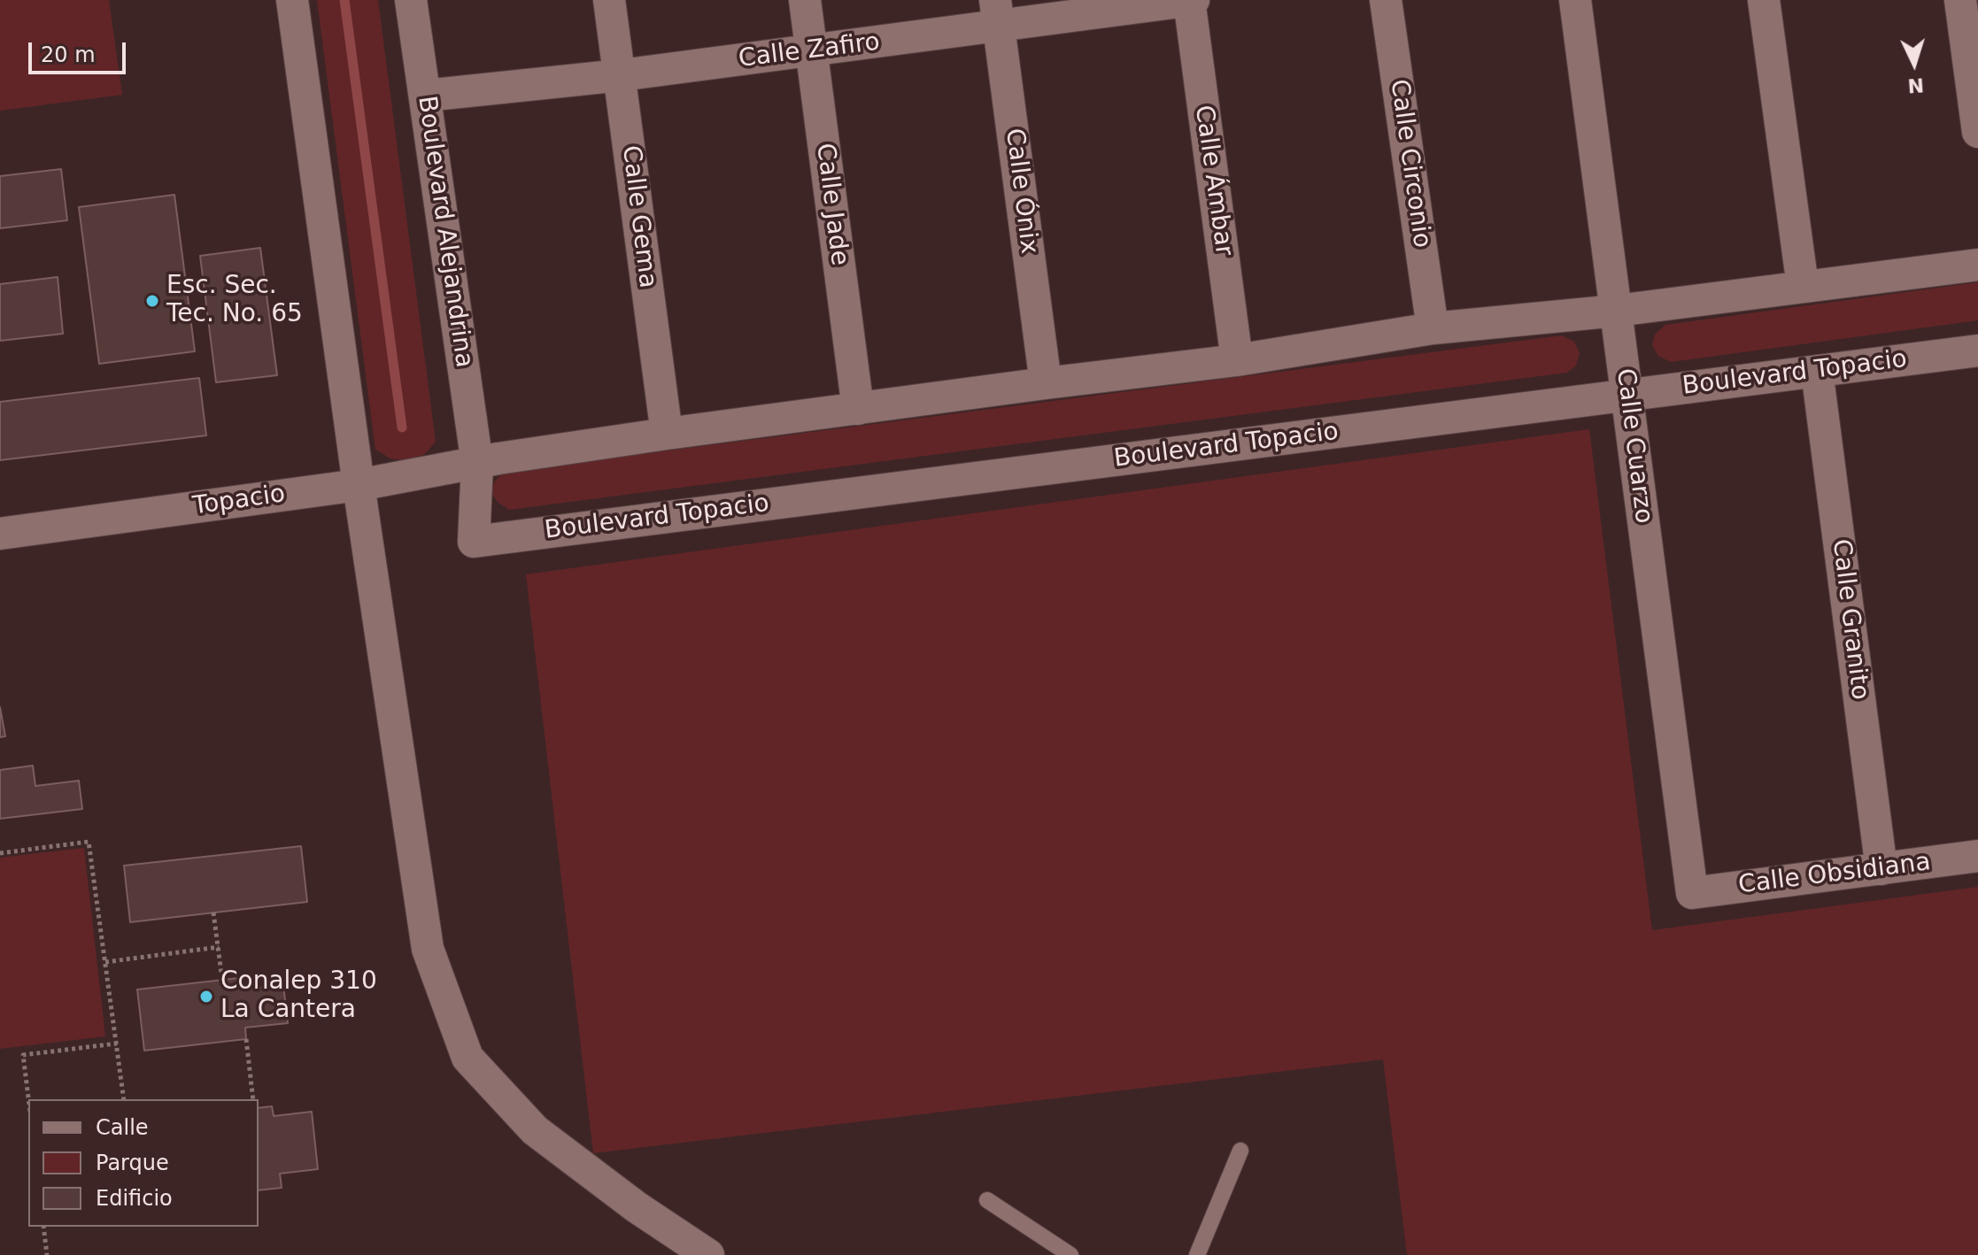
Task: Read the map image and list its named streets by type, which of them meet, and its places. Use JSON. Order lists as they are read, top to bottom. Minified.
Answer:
{"streets":{"street":["Calle Zafiro","Calle Circonio","Calle Ámbar","Calle Ónix","Calle Jade","Calle Gema","Boulevard Alejandrina","Boulevard Topacio","Calle Cuarzo","Topacio","Calle Granito","Calle Obsidiana"]},"crossings":[["Calle Zafiro","Calle Ámbar"],["Calle Zafiro","Calle Ónix"],["Calle Zafiro","Calle Jade"],["Calle Zafiro","Calle Gema"],["Calle Zafiro","Boulevard Alejandrina"],["Boulevard Alejandrina","Boulevard Topacio"],["Boulevard Alejandrina","Topacio"],["Boulevard Topacio","Calle Cuarzo"],["Boulevard Topacio","Calle Granito"],["Calle Cuarzo","Calle Obsidiana"],["Calle Granito","Calle Obsidiana"]],"places":["Esc. Sec. Tec. No. 65","Conalep 310 La Cantera"],"legend":["Calle","Parque","Edificio"],"scale_bar":"20 m","north":"bottom"}
